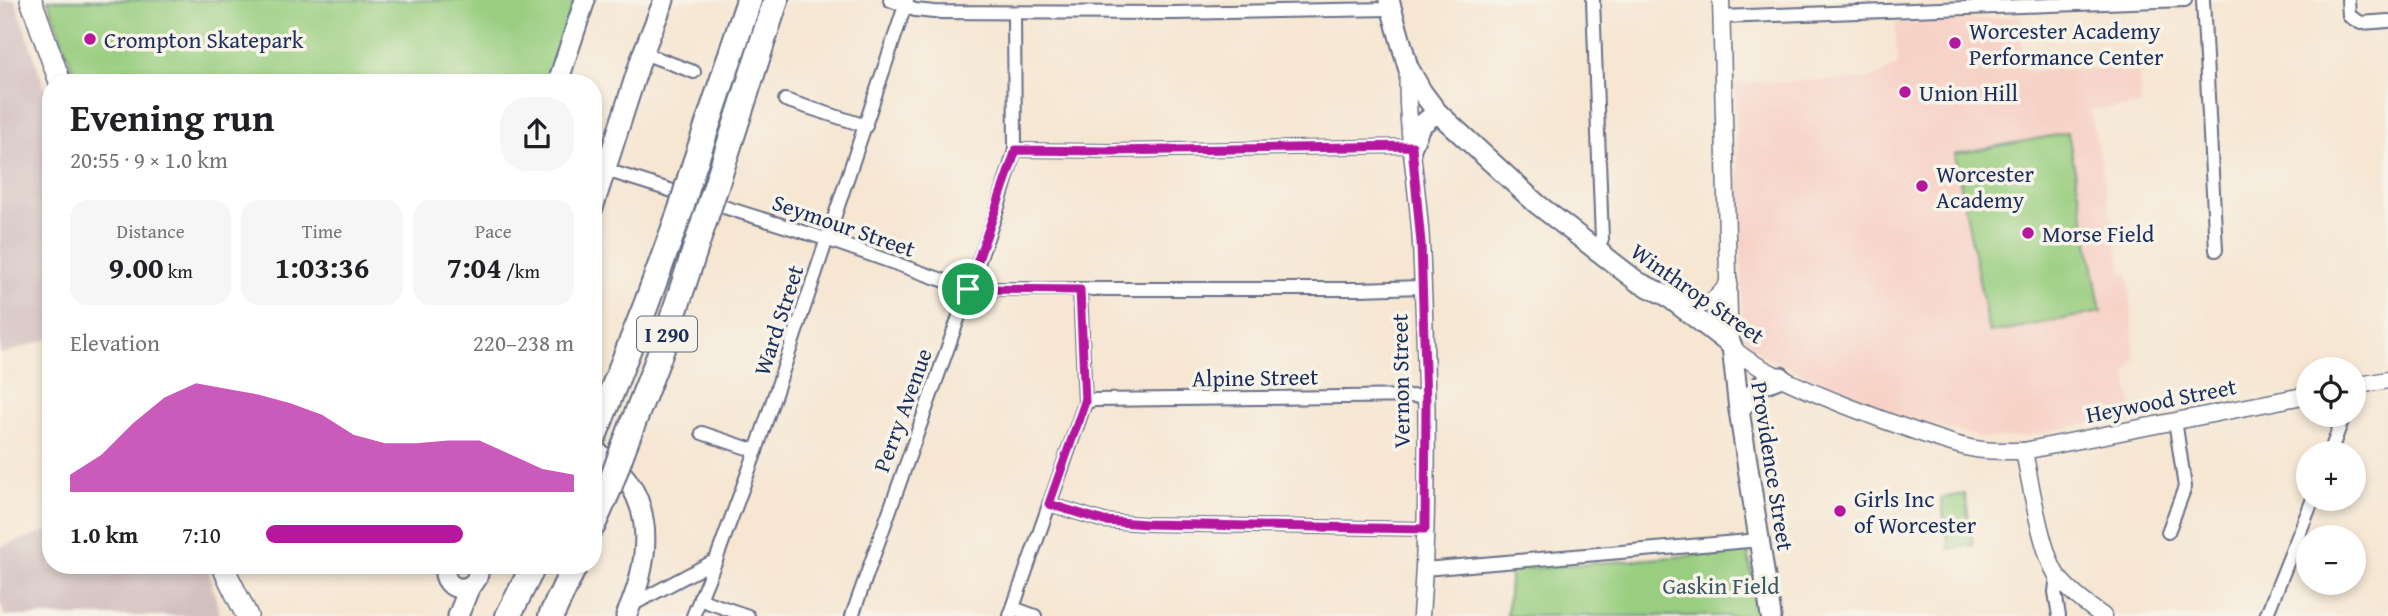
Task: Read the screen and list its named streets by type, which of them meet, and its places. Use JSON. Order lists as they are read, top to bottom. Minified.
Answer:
{"streets":{"highway":["I 290"],"main road":["Winthrop Street","Providence Street"],"street":["Seymour Street","Ward Street","Alpine Street","Vernon Street","Heywood Street","Perry Avenue"]},"crossings":[["Seymour Street","Ward Street"],["Seymour Street","Vernon Street"],["Seymour Street","Perry Avenue"],["Winthrop Street","Vernon Street"],["Winthrop Street","Heywood Street"],["Winthrop Street","Providence Street"],["Alpine Street","Vernon Street"]],"parks":["Gaskin Field"],"places":["Crompton Skatepark","Worcester Academy Performance Center","Union Hill","Worcester Academy","Morse Field","Girls Inc of Worcester"],"page":{"heading":["Evening run","20:55 · 9 × 1.0 km"],"stats":[["Distance","9.00 km"],["Time","1:03:36"],["Pace","7:04 /km"]],"chart":["Elevation","220–238 m"],"map_buttons":["+","−"],"list":[{"name":"1.0 km","note":"7:10"}]}}
